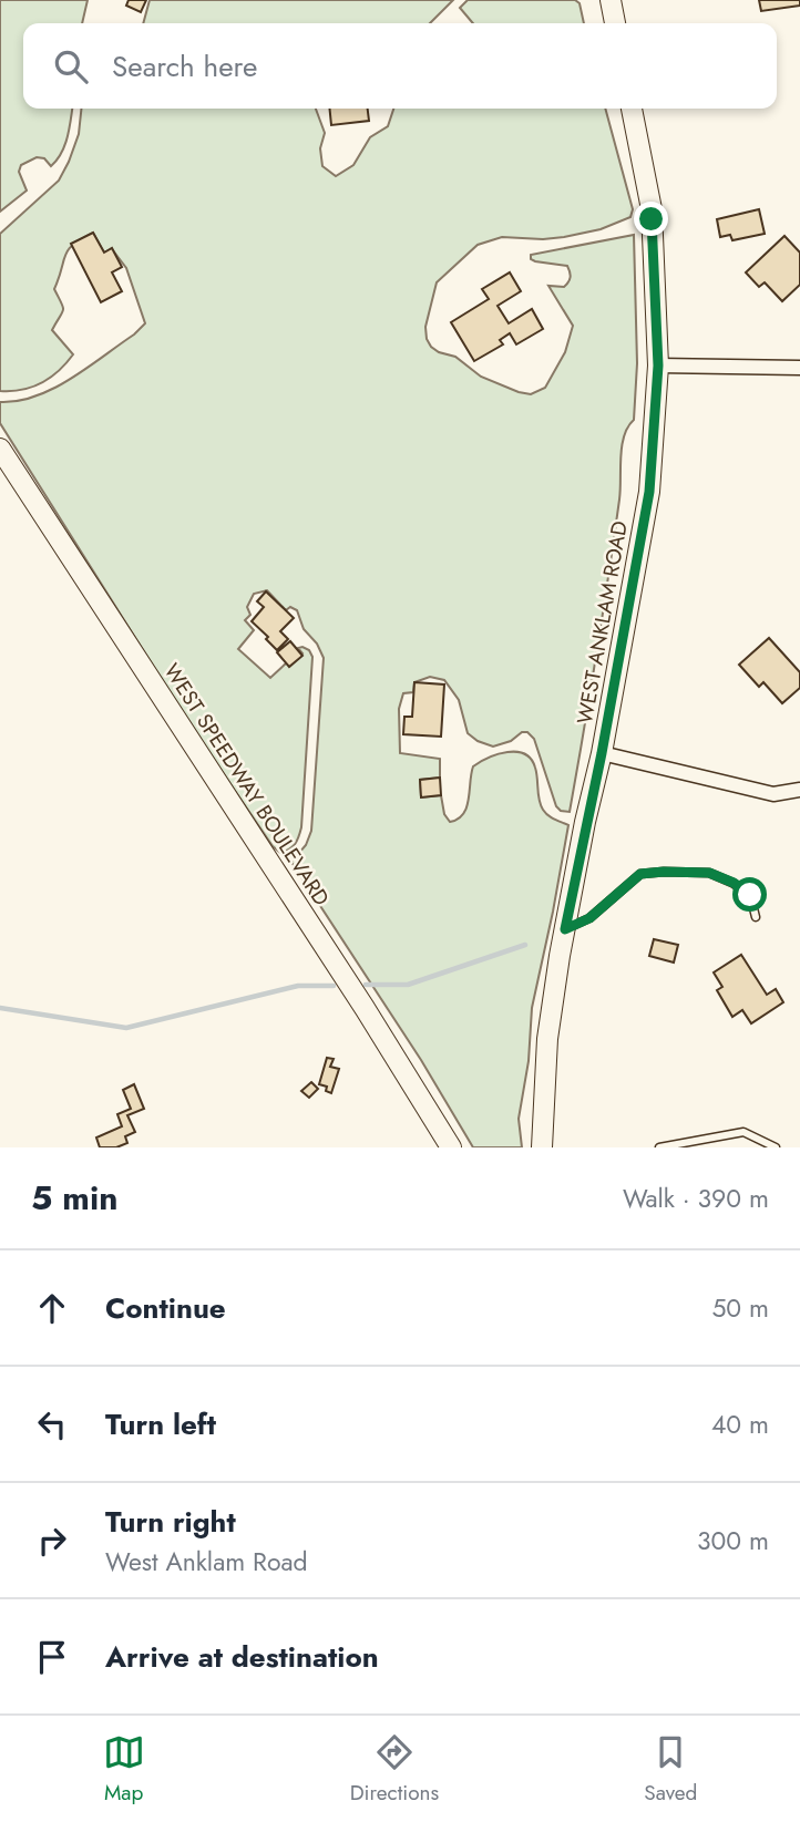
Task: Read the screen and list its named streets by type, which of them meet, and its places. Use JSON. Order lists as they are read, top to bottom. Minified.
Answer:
{"streets":{"main road":["WEST ANKLAM ROAD","WEST SPEEDWAY BOULEVARD"]},"page":{"search":"Search here","heading":["5 min","Walk · 390 m"],"list":[["Continue","50 m"],["Turn left","40 m"],["Turn right","West Anklam Road","300 m"],"Arrive at destination"],"nav":["Map","Directions","Saved"]}}
